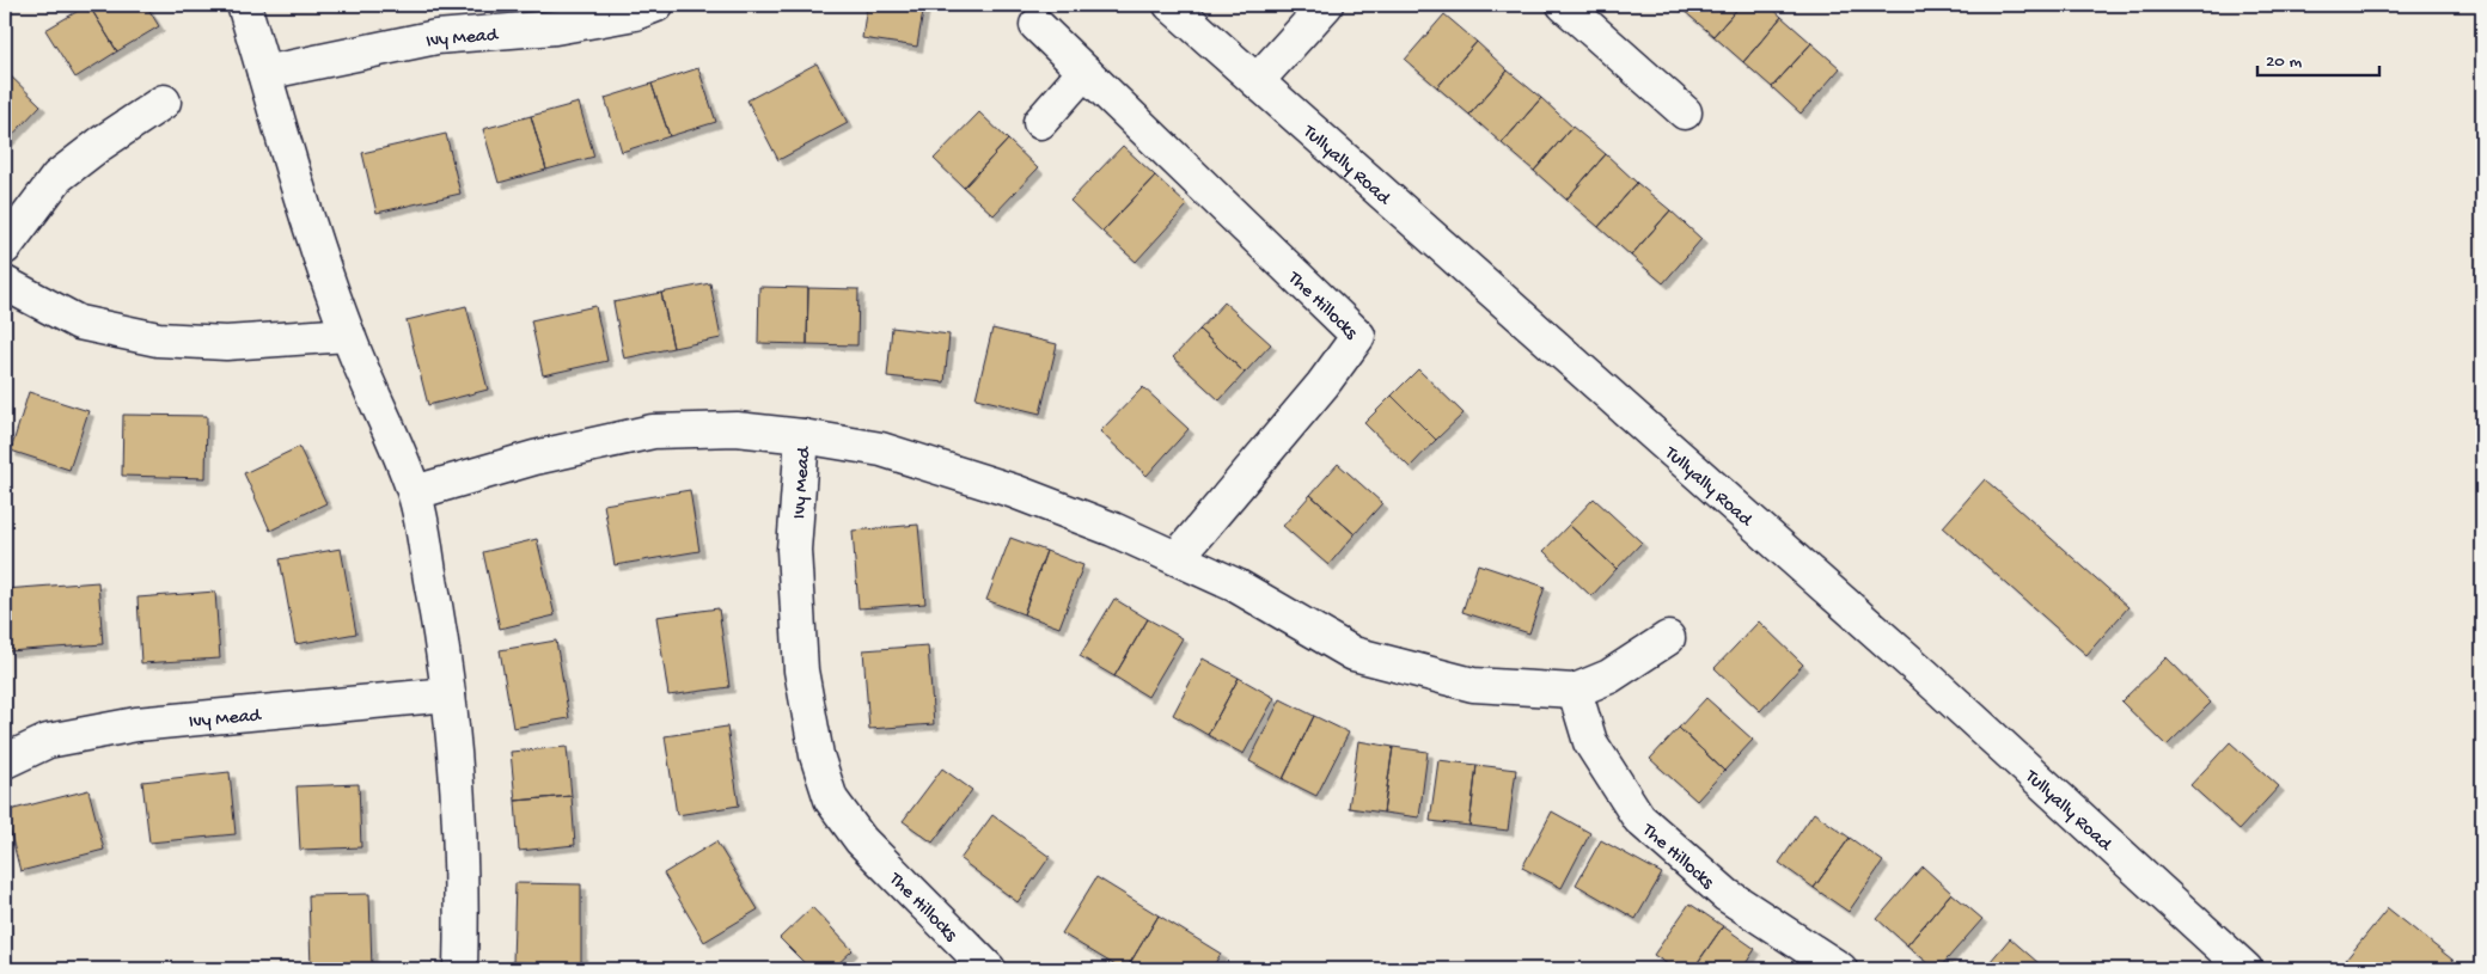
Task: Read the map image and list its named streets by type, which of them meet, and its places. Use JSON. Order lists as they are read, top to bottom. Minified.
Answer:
{"streets":{"street":["Ivy Mead","Tullyally Road","The Hillocks"]},"crossings":[["Ivy Mead","The Hillocks"]],"scale_bar":"20 m"}
